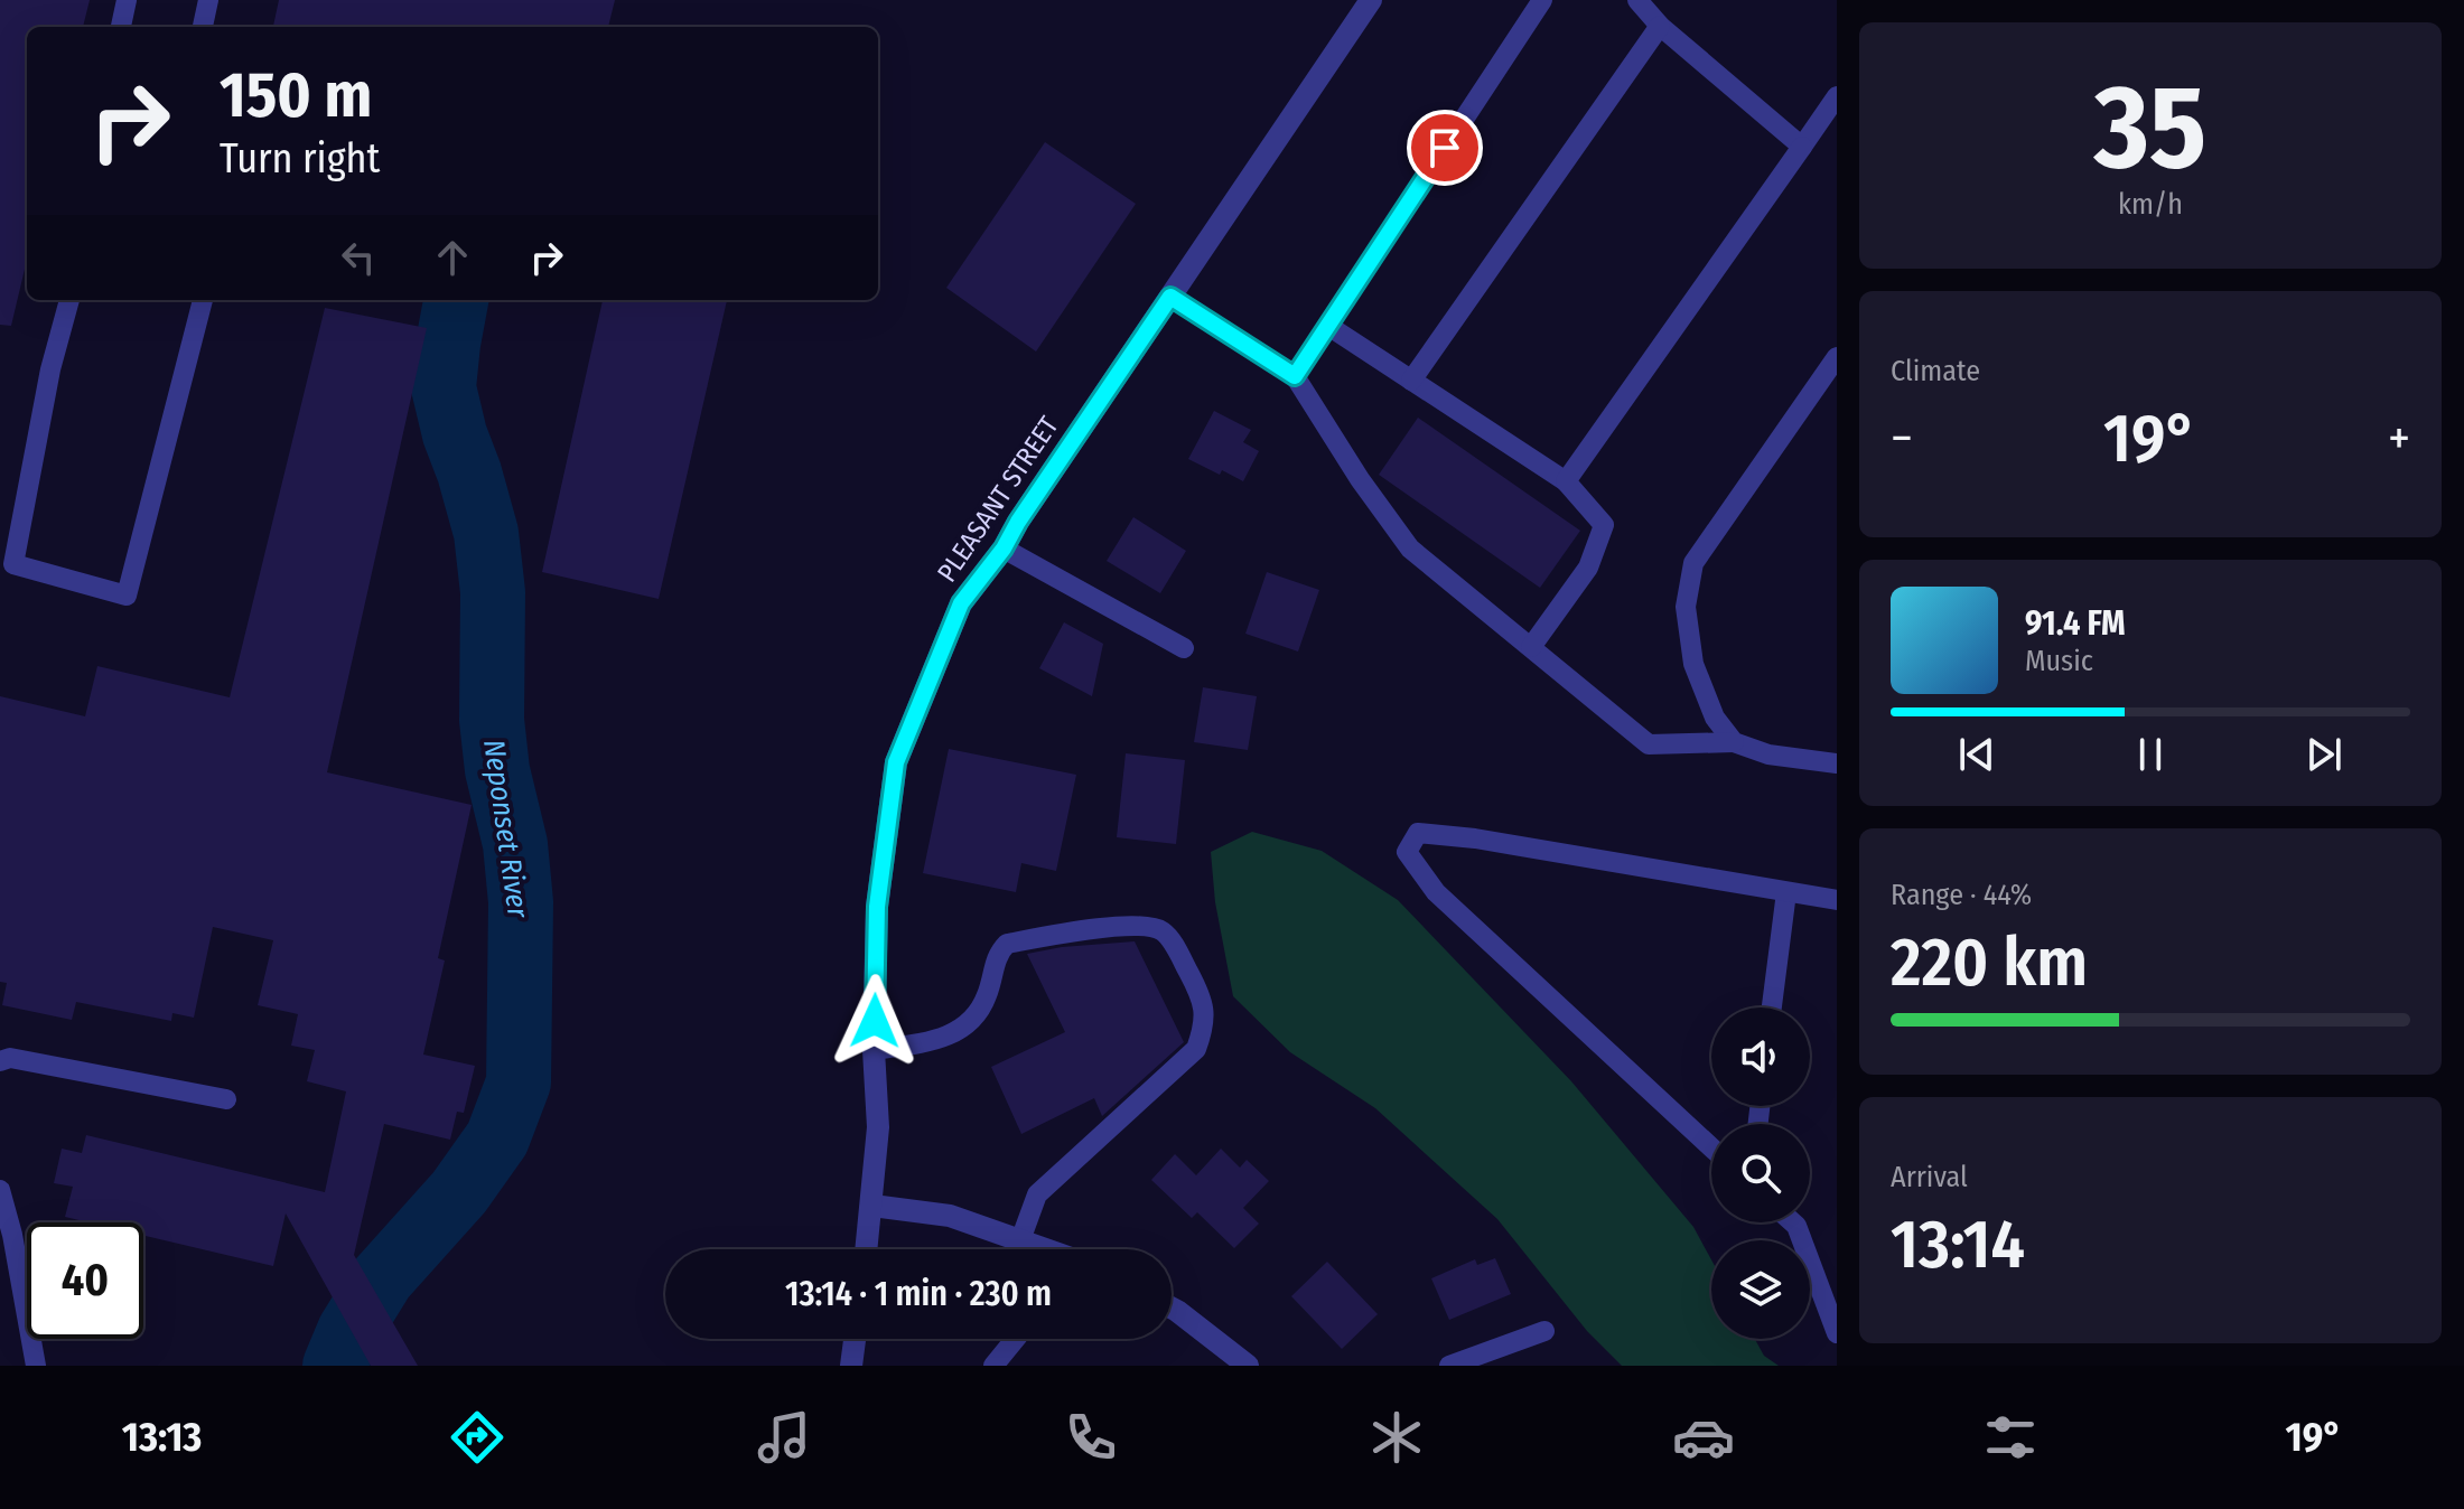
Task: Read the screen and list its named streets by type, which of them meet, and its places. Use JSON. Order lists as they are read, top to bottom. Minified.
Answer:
{"streets":{"street":["PLEASANT STREET"]},"water":["Neponset River"],"page":{"tile":[["35","km/h"],"Climate",["Range · 44%","220 km"],["Arrival","13:14"]],"turn":["150 m","Turn right"],"heat":["−","19°","+"],"song":["91.4 FM","Music"],"limit":"40","trip":"13:14 · 1 min · 230 m","tabs":["13:13","19°"]}}
